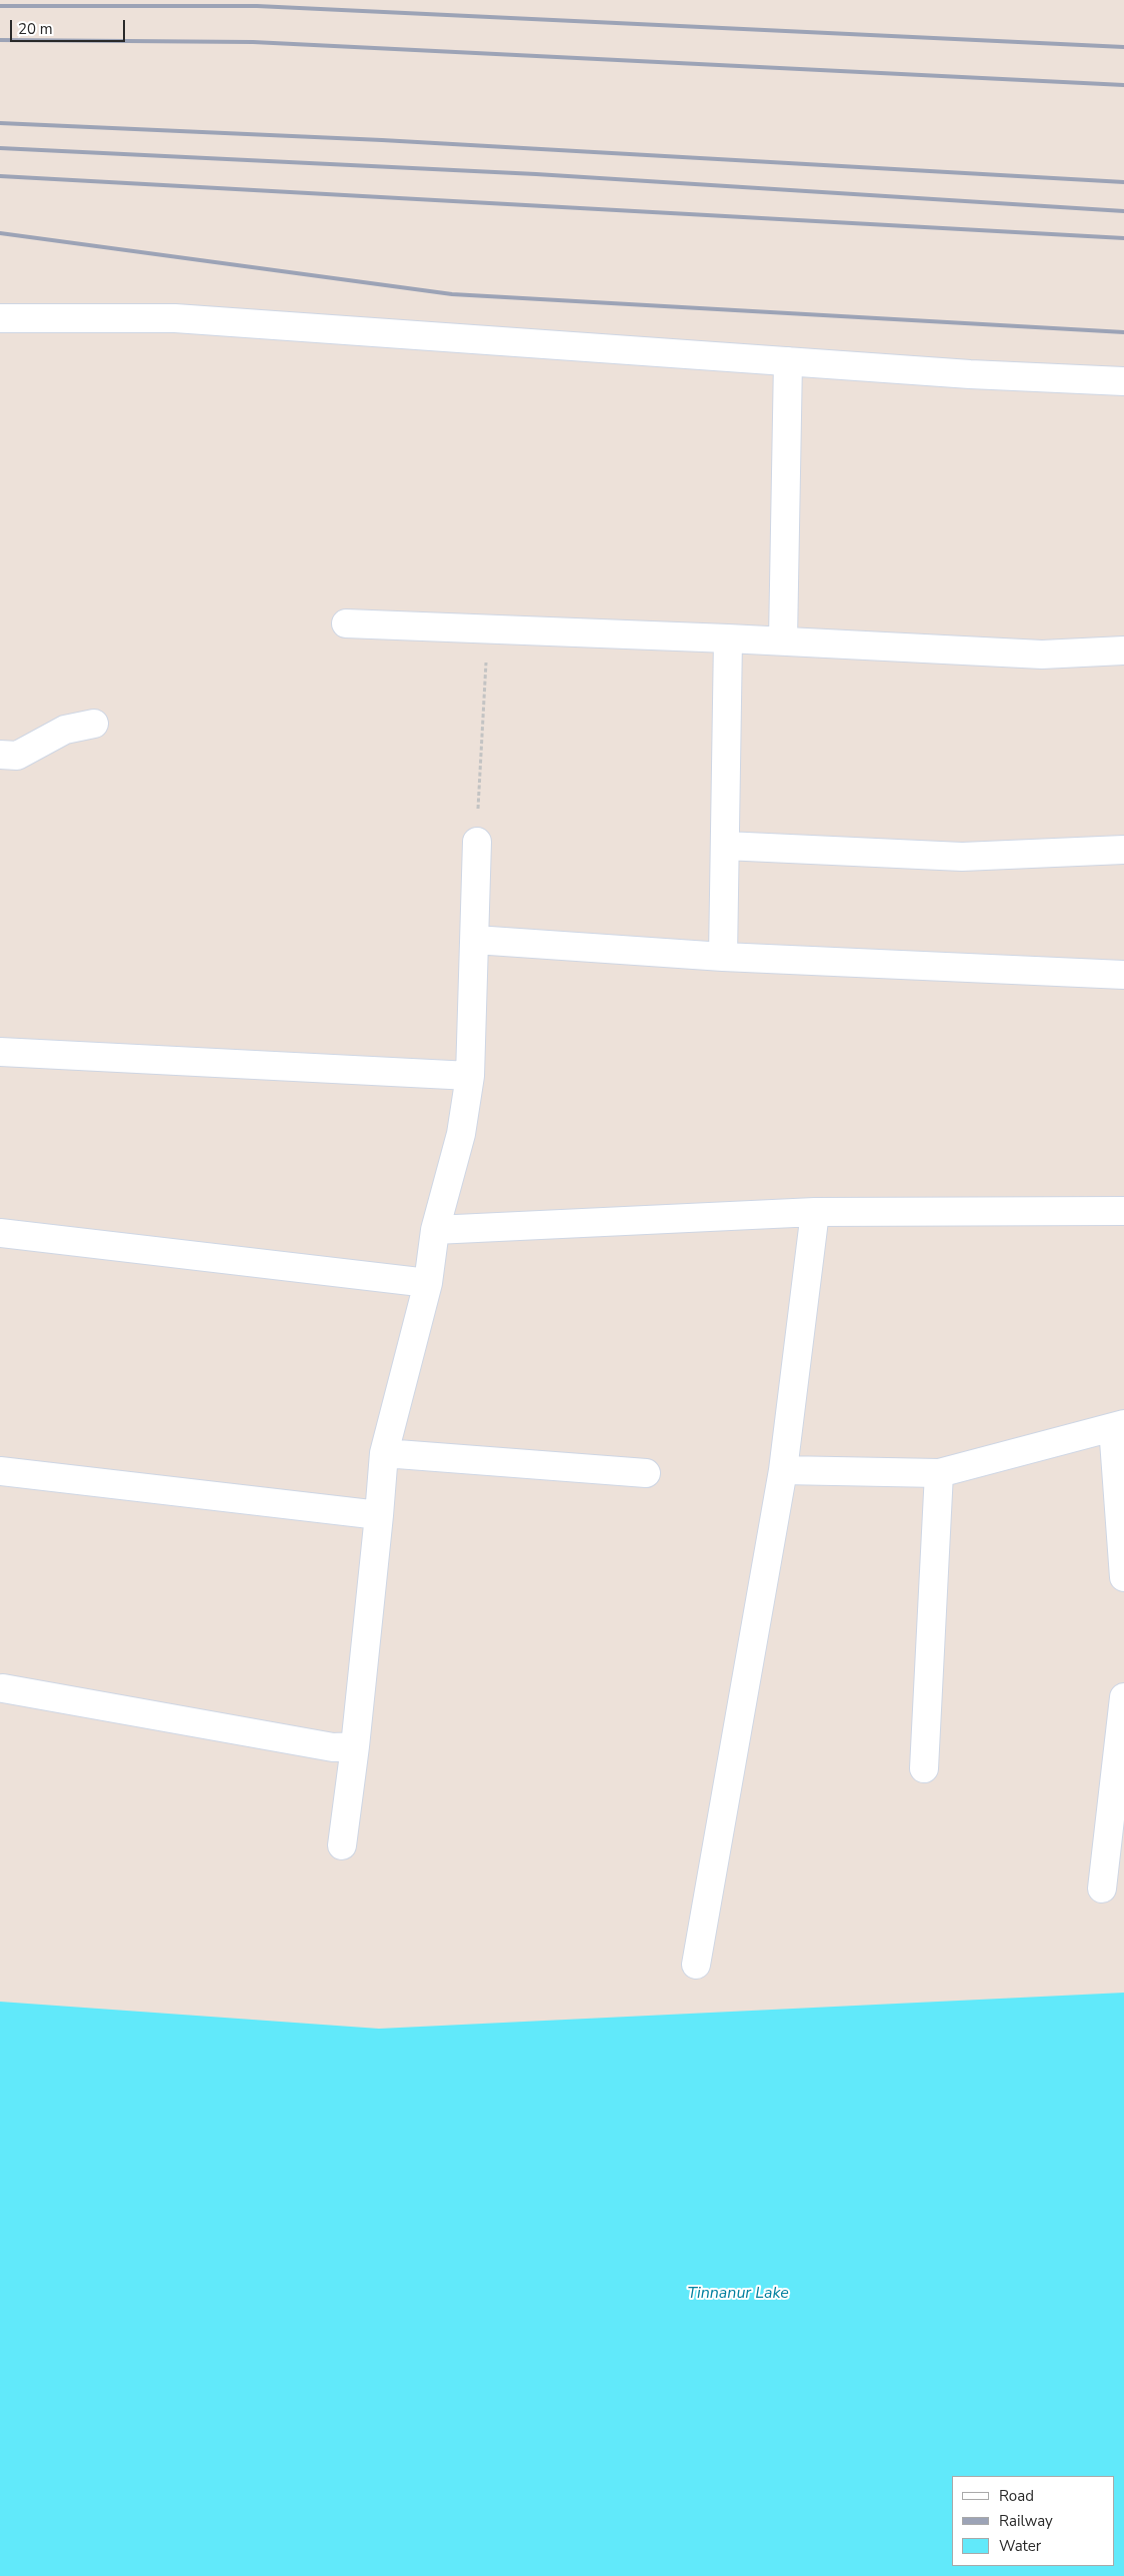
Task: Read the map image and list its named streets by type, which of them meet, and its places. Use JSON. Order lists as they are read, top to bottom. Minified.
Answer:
{"water":["Tinnanur Lake"],"legend":["Road","Railway","Water"],"scale_bar":"20 m"}
